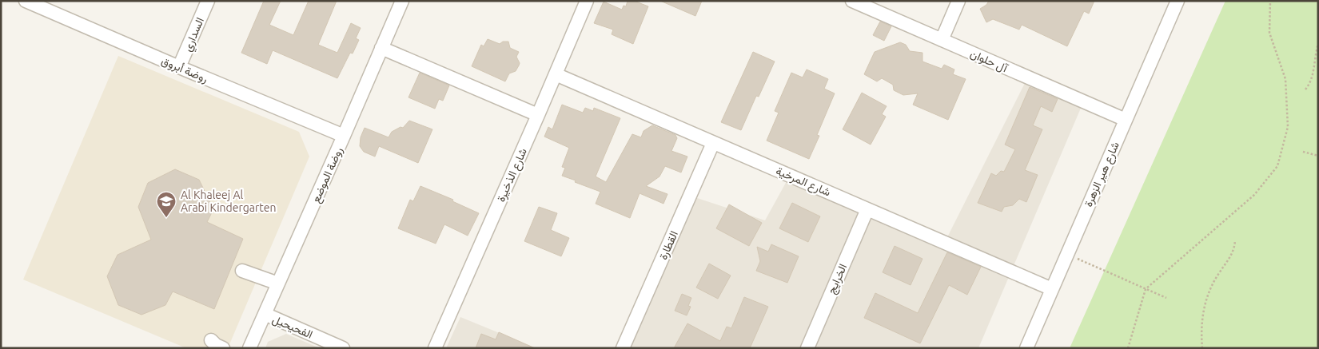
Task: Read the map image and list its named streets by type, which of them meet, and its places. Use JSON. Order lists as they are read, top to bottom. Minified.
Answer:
{"streets":{"street":["السداري","آل حلوان","روضة أبروق","شارع هير الزهرة","روضة الموضع","شارع الذخيرة","شارع المرخية","القطارة","الخرايج","الفحيحيل"]},"crossings":[["السداري","روضة أبروق"],["آل حلوان","شارع هير الزهرة"],["روضة أبروق","روضة الموضع"],["شارع هير الزهرة","شارع المرخية"],["روضة الموضع","الفحيحيل"],["شارع الذخيرة","شارع المرخية"],["شارع المرخية","القطارة"],["شارع المرخية","الخرايج"]],"places":{"school or university":["Al Khaleej Al Arabi Kindergarten"]}}
